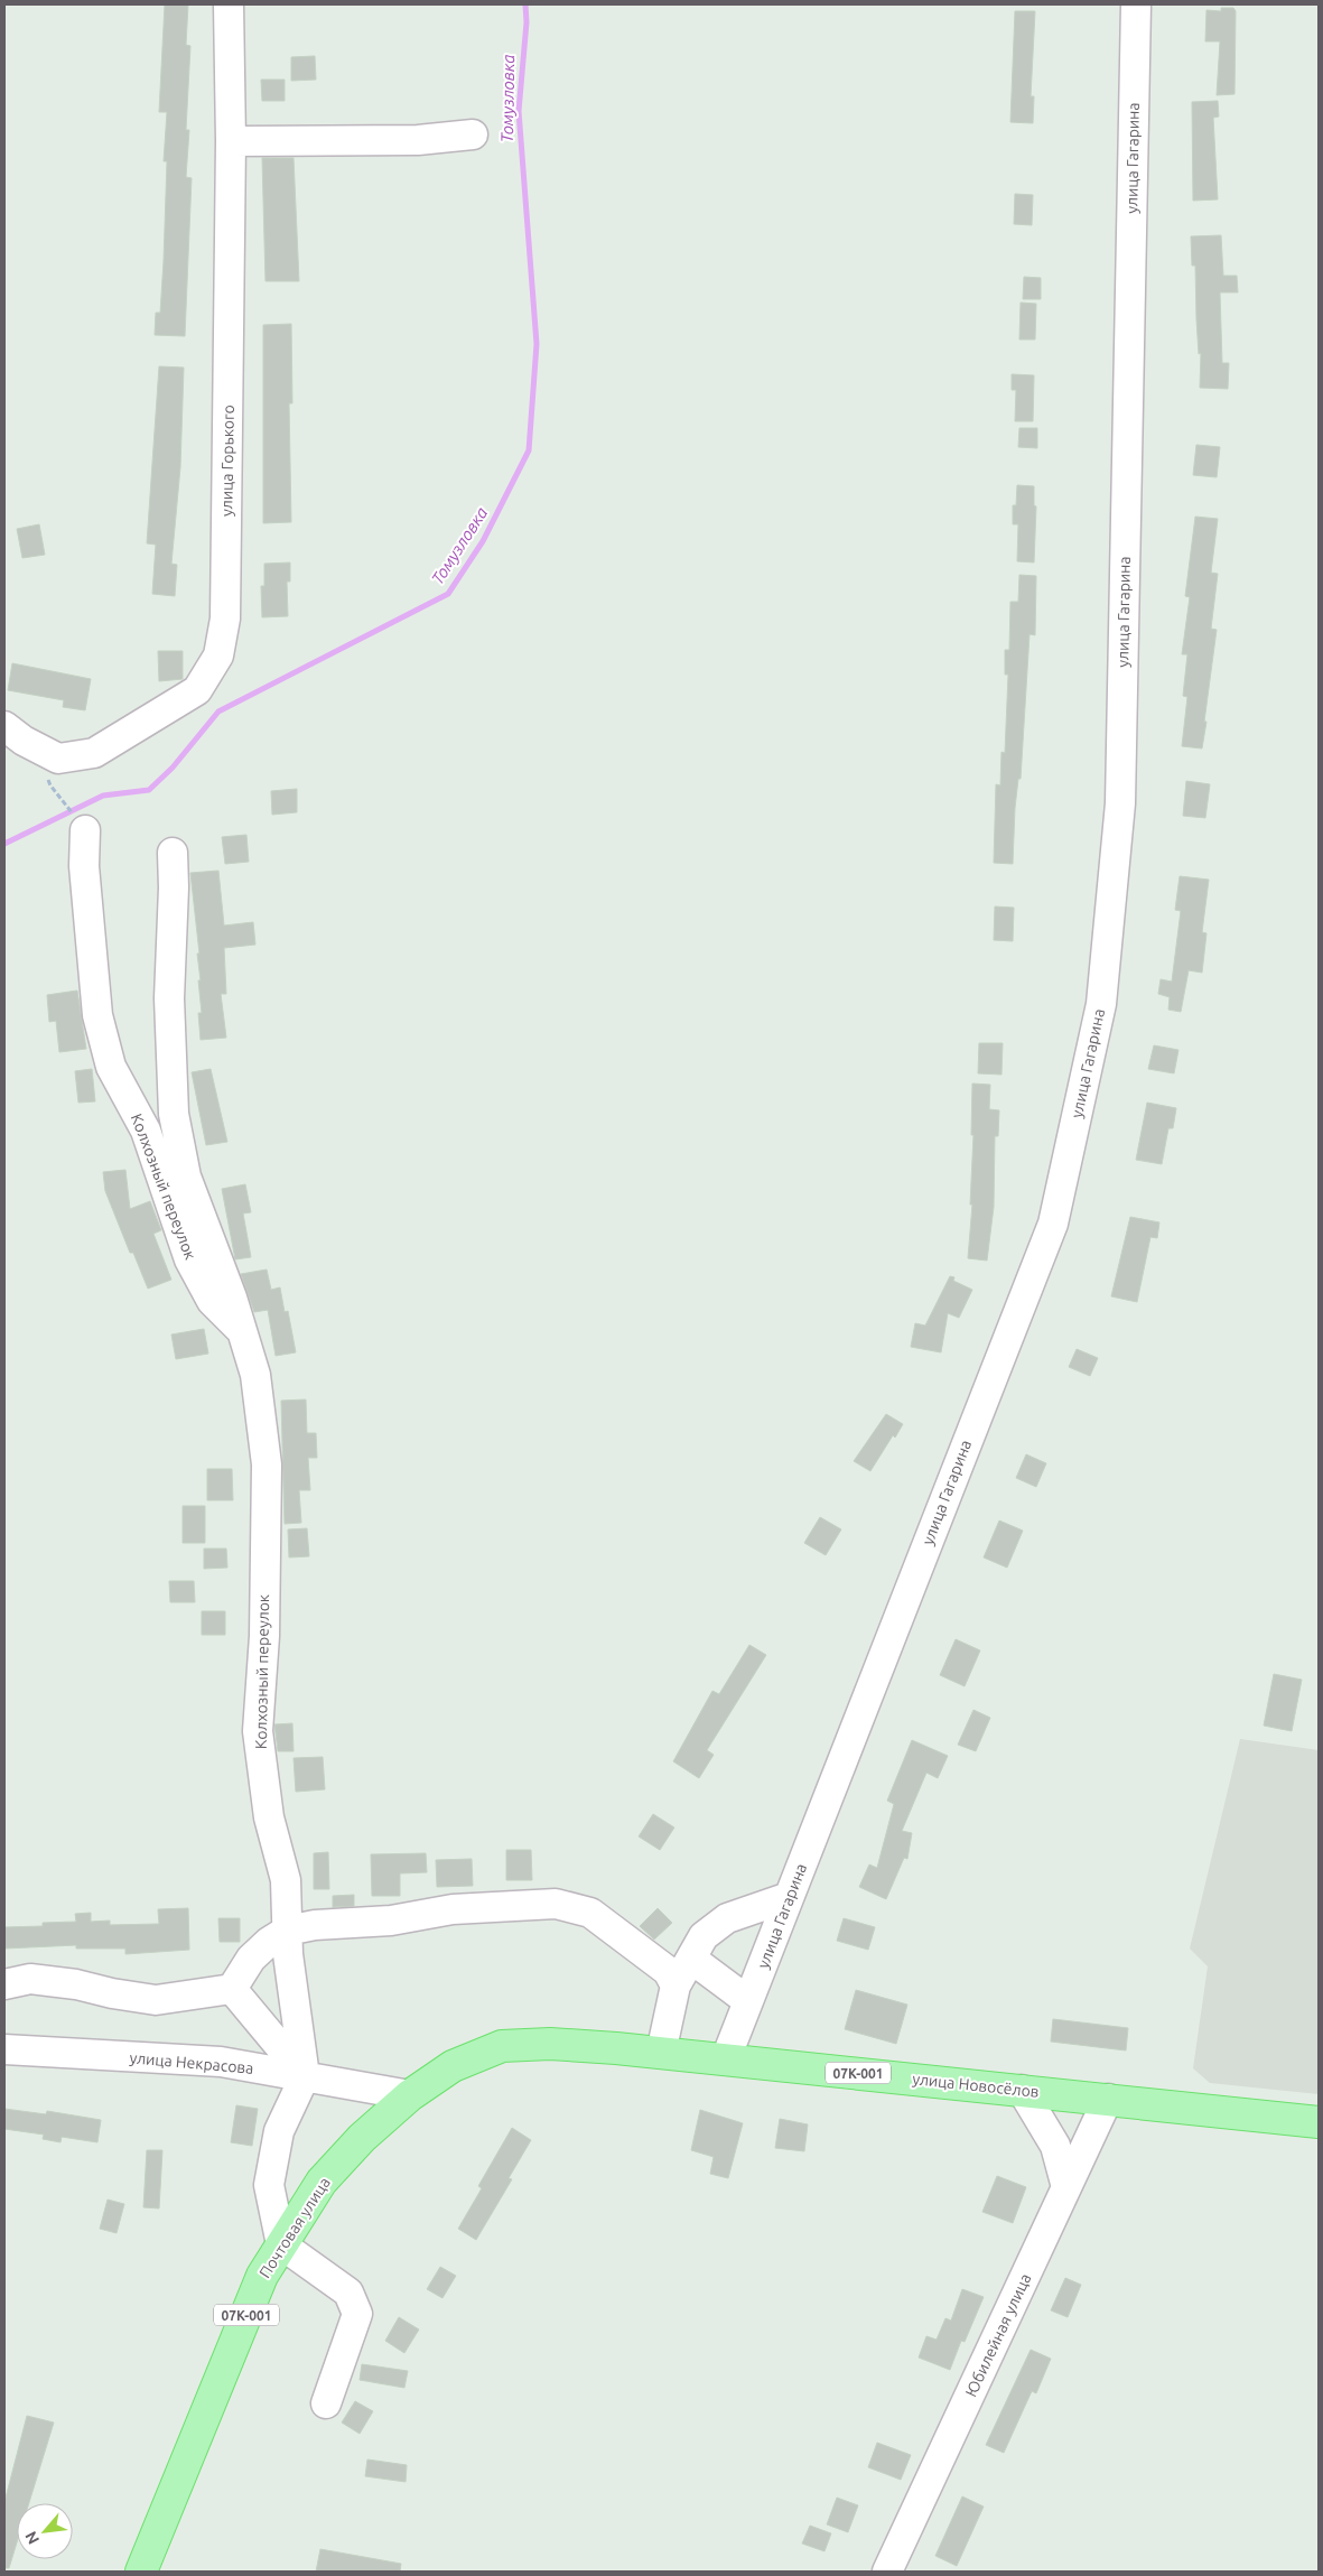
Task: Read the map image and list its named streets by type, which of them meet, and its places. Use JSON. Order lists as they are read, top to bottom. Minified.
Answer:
{"streets":{"main road":["07К-001","улица Новосёлов","Почтовая улица"],"street":["улица Гагарина","улица Горького","Колхозный переулок","улица Некрасова","Юбилейная улица"]},"crossings":[["улица Гагарина","улица Новосёлов"],["Колхозный переулок","улица Некрасова"],["улица Некрасова","улица Новосёлов"],["улица Некрасова","Почтовая улица"],["улица Новосёлов","Почтовая улица"],["улица Новосёлов","Юбилейная улица"]],"water":["Томузловка"],"north":"bottom left"}
